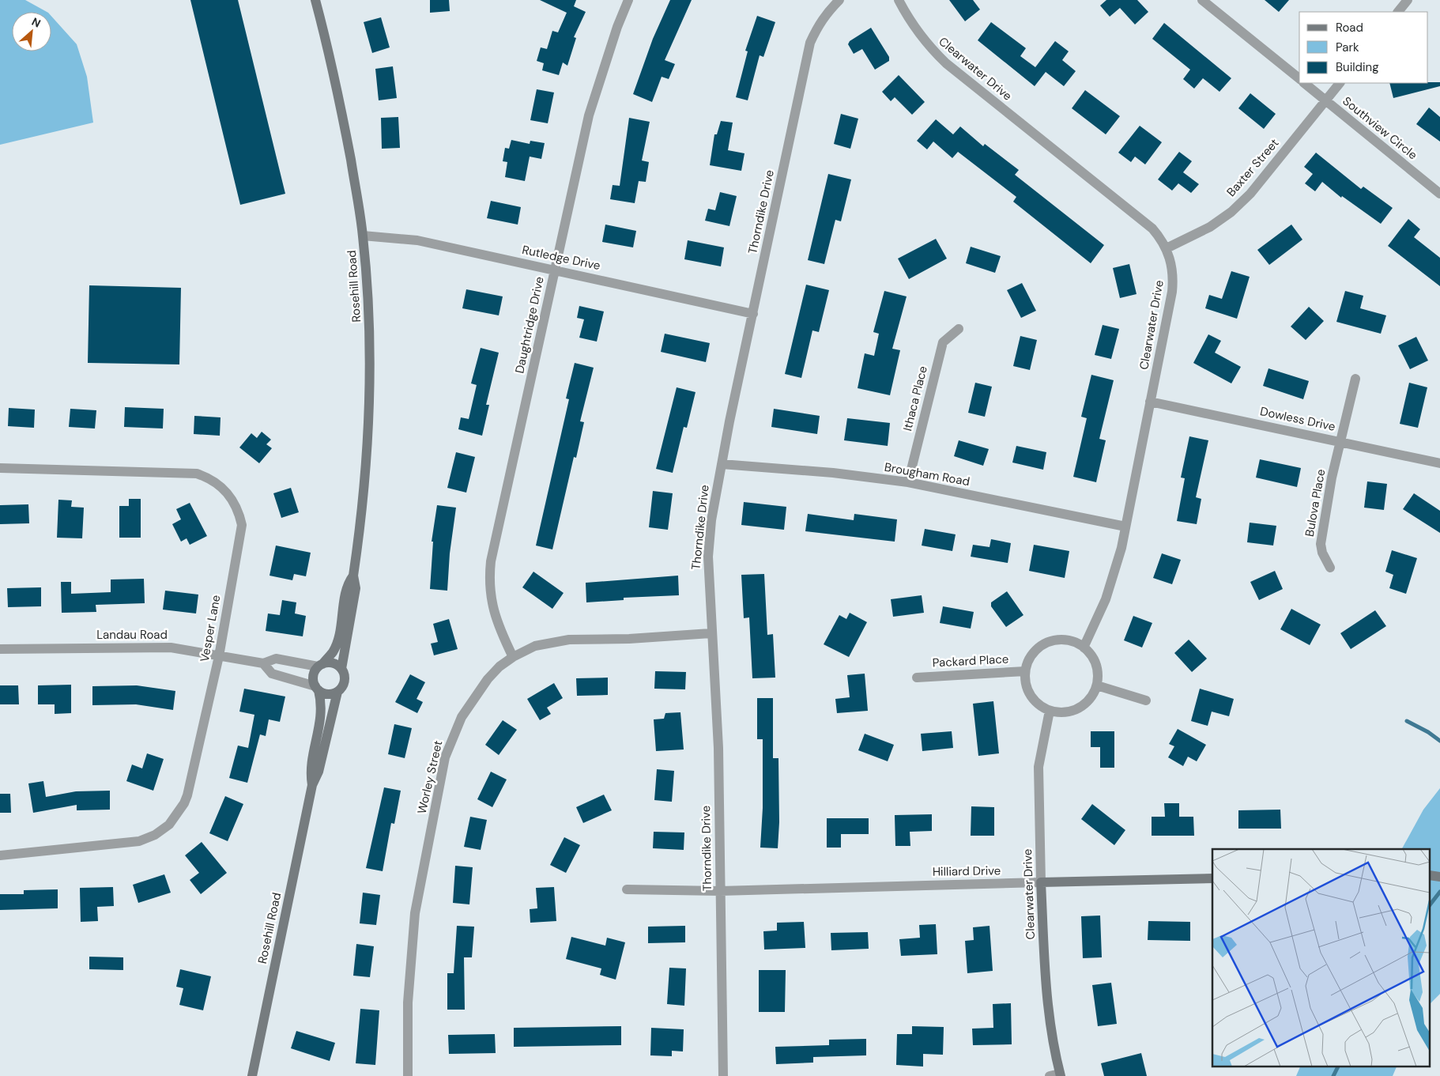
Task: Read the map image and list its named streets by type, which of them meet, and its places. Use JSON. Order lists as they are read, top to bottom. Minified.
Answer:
{"streets":{"main road":["Clearwater Drive","Rosehill Road","Hilliard Drive"],"street":["Southview Circle","Baxter Street","Thorndike Drive","Rutledge Drive","Daughtridge Drive","Ithaca Place","Dowless Drive","Brougham Road","Bulova Place","Vesper Lane","Landau Road","Packard Place","Worley Street"]},"crossings":[["Clearwater Drive","Baxter Street"],["Clearwater Drive","Dowless Drive"],["Clearwater Drive","Brougham Road"],["Clearwater Drive","Packard Place"],["Clearwater Drive","Hilliard Drive"],["Southview Circle","Baxter Street"],["Thorndike Drive","Rutledge Drive"],["Thorndike Drive","Brougham Road"],["Thorndike Drive","Worley Street"],["Thorndike Drive","Hilliard Drive"],["Rutledge Drive","Rosehill Road"],["Rutledge Drive","Daughtridge Drive"],["Rosehill Road","Landau Road"],["Daughtridge Drive","Worley Street"],["Ithaca Place","Brougham Road"],["Dowless Drive","Bulova Place"],["Vesper Lane","Landau Road"]],"legend":["Road","Park","Building"],"north":"top right"}
